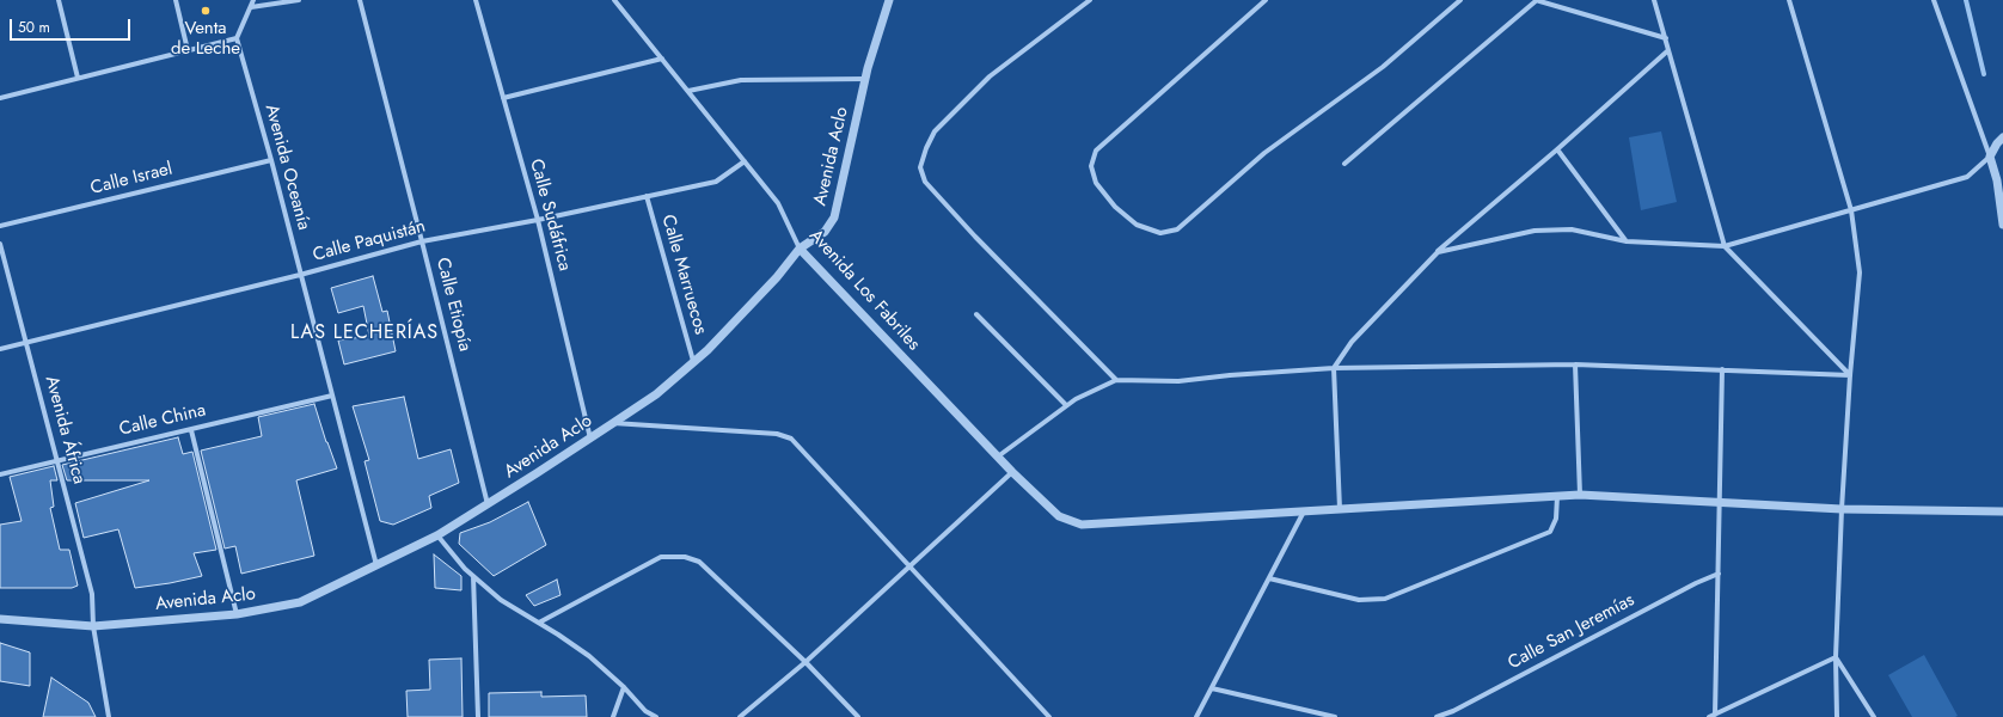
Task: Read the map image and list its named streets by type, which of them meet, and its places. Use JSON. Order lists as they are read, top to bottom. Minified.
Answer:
{"streets":{"street":["Avenida Aclo","Avenida Oceanía","Calle Israel","Calle Sudáfrica","Calle Paquistán","Calle Marruecos","Avenida Los Fabriles","Calle Etiopía","Calle China","Avenida África","Calle San Jeremías"]},"crossings":[["Avenida Aclo","Avenida Oceanía"],["Avenida Aclo","Calle Sudáfrica"],["Avenida Aclo","Calle Marruecos"],["Avenida Aclo","Avenida Los Fabriles"],["Avenida Aclo","Calle Etiopía"],["Avenida Aclo","Avenida África"],["Avenida Oceanía","Calle Israel"],["Avenida Oceanía","Calle Paquistán"],["Avenida Oceanía","Calle China"],["Calle Sudáfrica","Calle Paquistán"],["Calle Paquistán","Calle Marruecos"],["Calle Paquistán","Avenida Los Fabriles"],["Calle Paquistán","Calle Etiopía"],["Calle Paquistán","Avenida África"],["Calle China","Avenida África"]],"districts":["LAS LECHERÍAS"],"places":["Venta de Leche"],"scale_bar":"50 m"}
